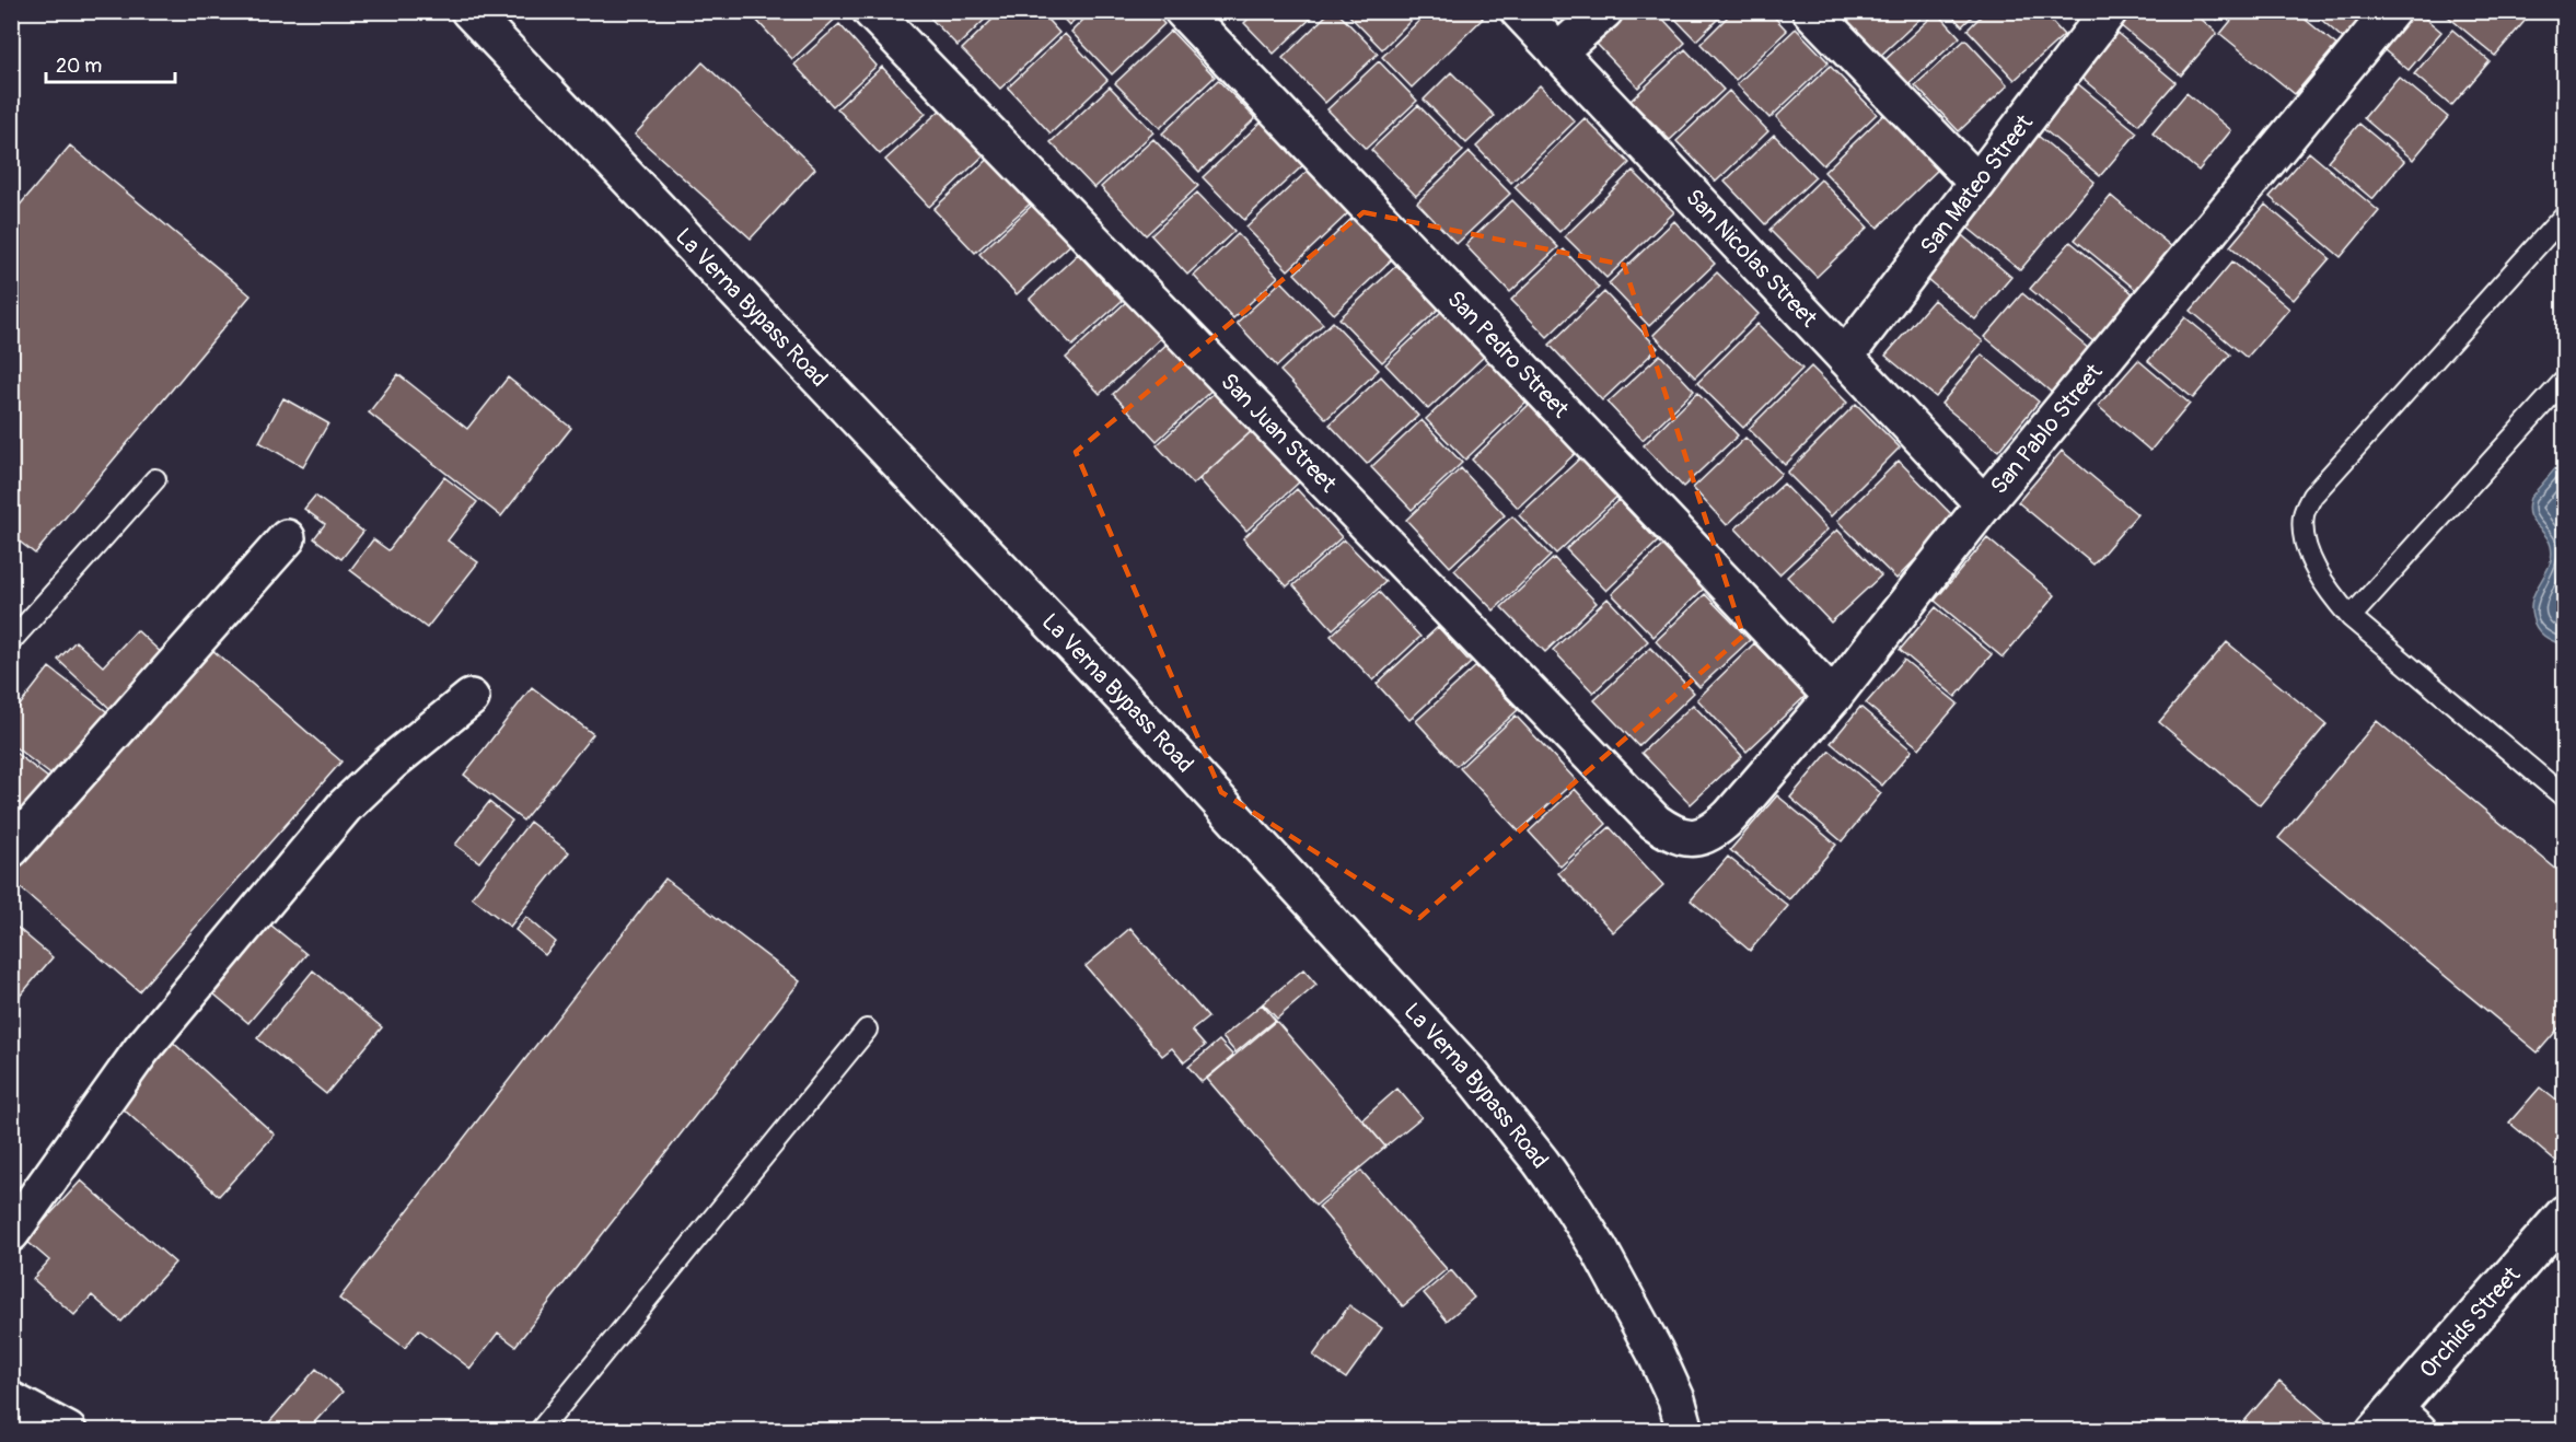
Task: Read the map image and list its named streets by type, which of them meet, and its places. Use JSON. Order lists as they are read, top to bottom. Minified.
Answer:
{"streets":{"street":["San Mateo Street","San Nicolas Street","La Verna Bypass Road","San Pedro Street","San Pablo Street","San Juan Street","Orchids Street"]},"crossings":[["San Mateo Street","San Nicolas Street"],["San Nicolas Street","San Pablo Street"],["San Pedro Street","San Pablo Street"],["San Pablo Street","San Juan Street"]],"scale_bar":"20 m"}
